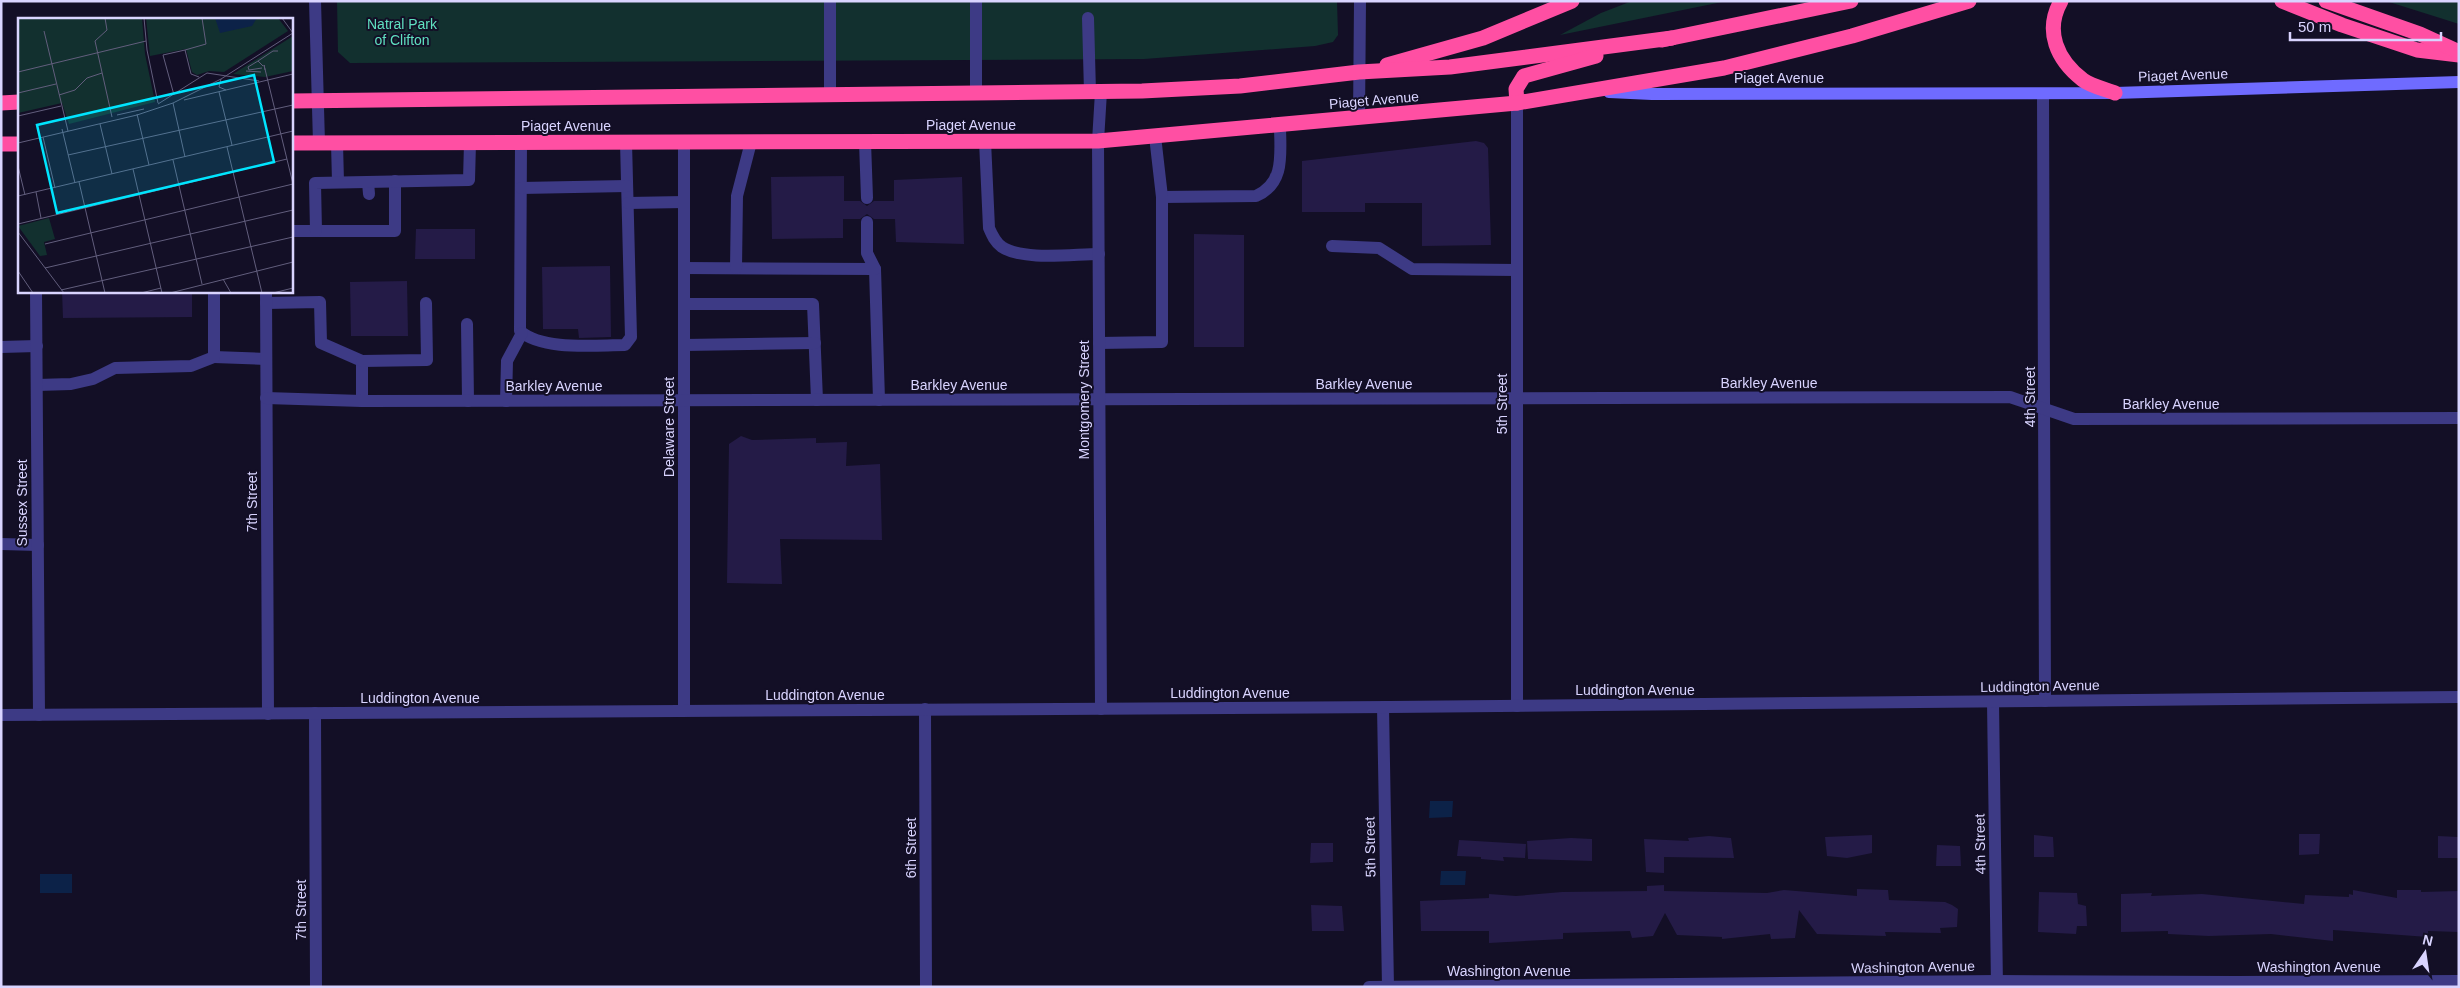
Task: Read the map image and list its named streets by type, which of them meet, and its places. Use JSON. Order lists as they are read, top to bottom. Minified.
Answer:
{"streets":{"highway":["Piaget Avenue"],"street":["Barkley Avenue","4th Street","Montgomery Street","5th Street","Delaware Street","7th Street","Sussex Street","Luddington Avenue","6th Street","Washington Avenue"]},"crossings":[["Piaget Avenue","4th Street"],["Piaget Avenue","Montgomery Street"],["Piaget Avenue","5th Street"],["Piaget Avenue","Delaware Street"],["Barkley Avenue","4th Street"],["Barkley Avenue","Montgomery Street"],["Barkley Avenue","5th Street"],["Barkley Avenue","Delaware Street"],["Barkley Avenue","7th Street"],["4th Street","Luddington Avenue"],["4th Street","Washington Avenue"],["Montgomery Street","Luddington Avenue"],["5th Street","Luddington Avenue"],["5th Street","Washington Avenue"],["Delaware Street","Luddington Avenue"],["7th Street","Luddington Avenue"],["Sussex Street","Luddington Avenue"],["Luddington Avenue","6th Street"]],"parks":["Natral Park of Clifton"],"scale_bar":"50 m","north":"top"}
